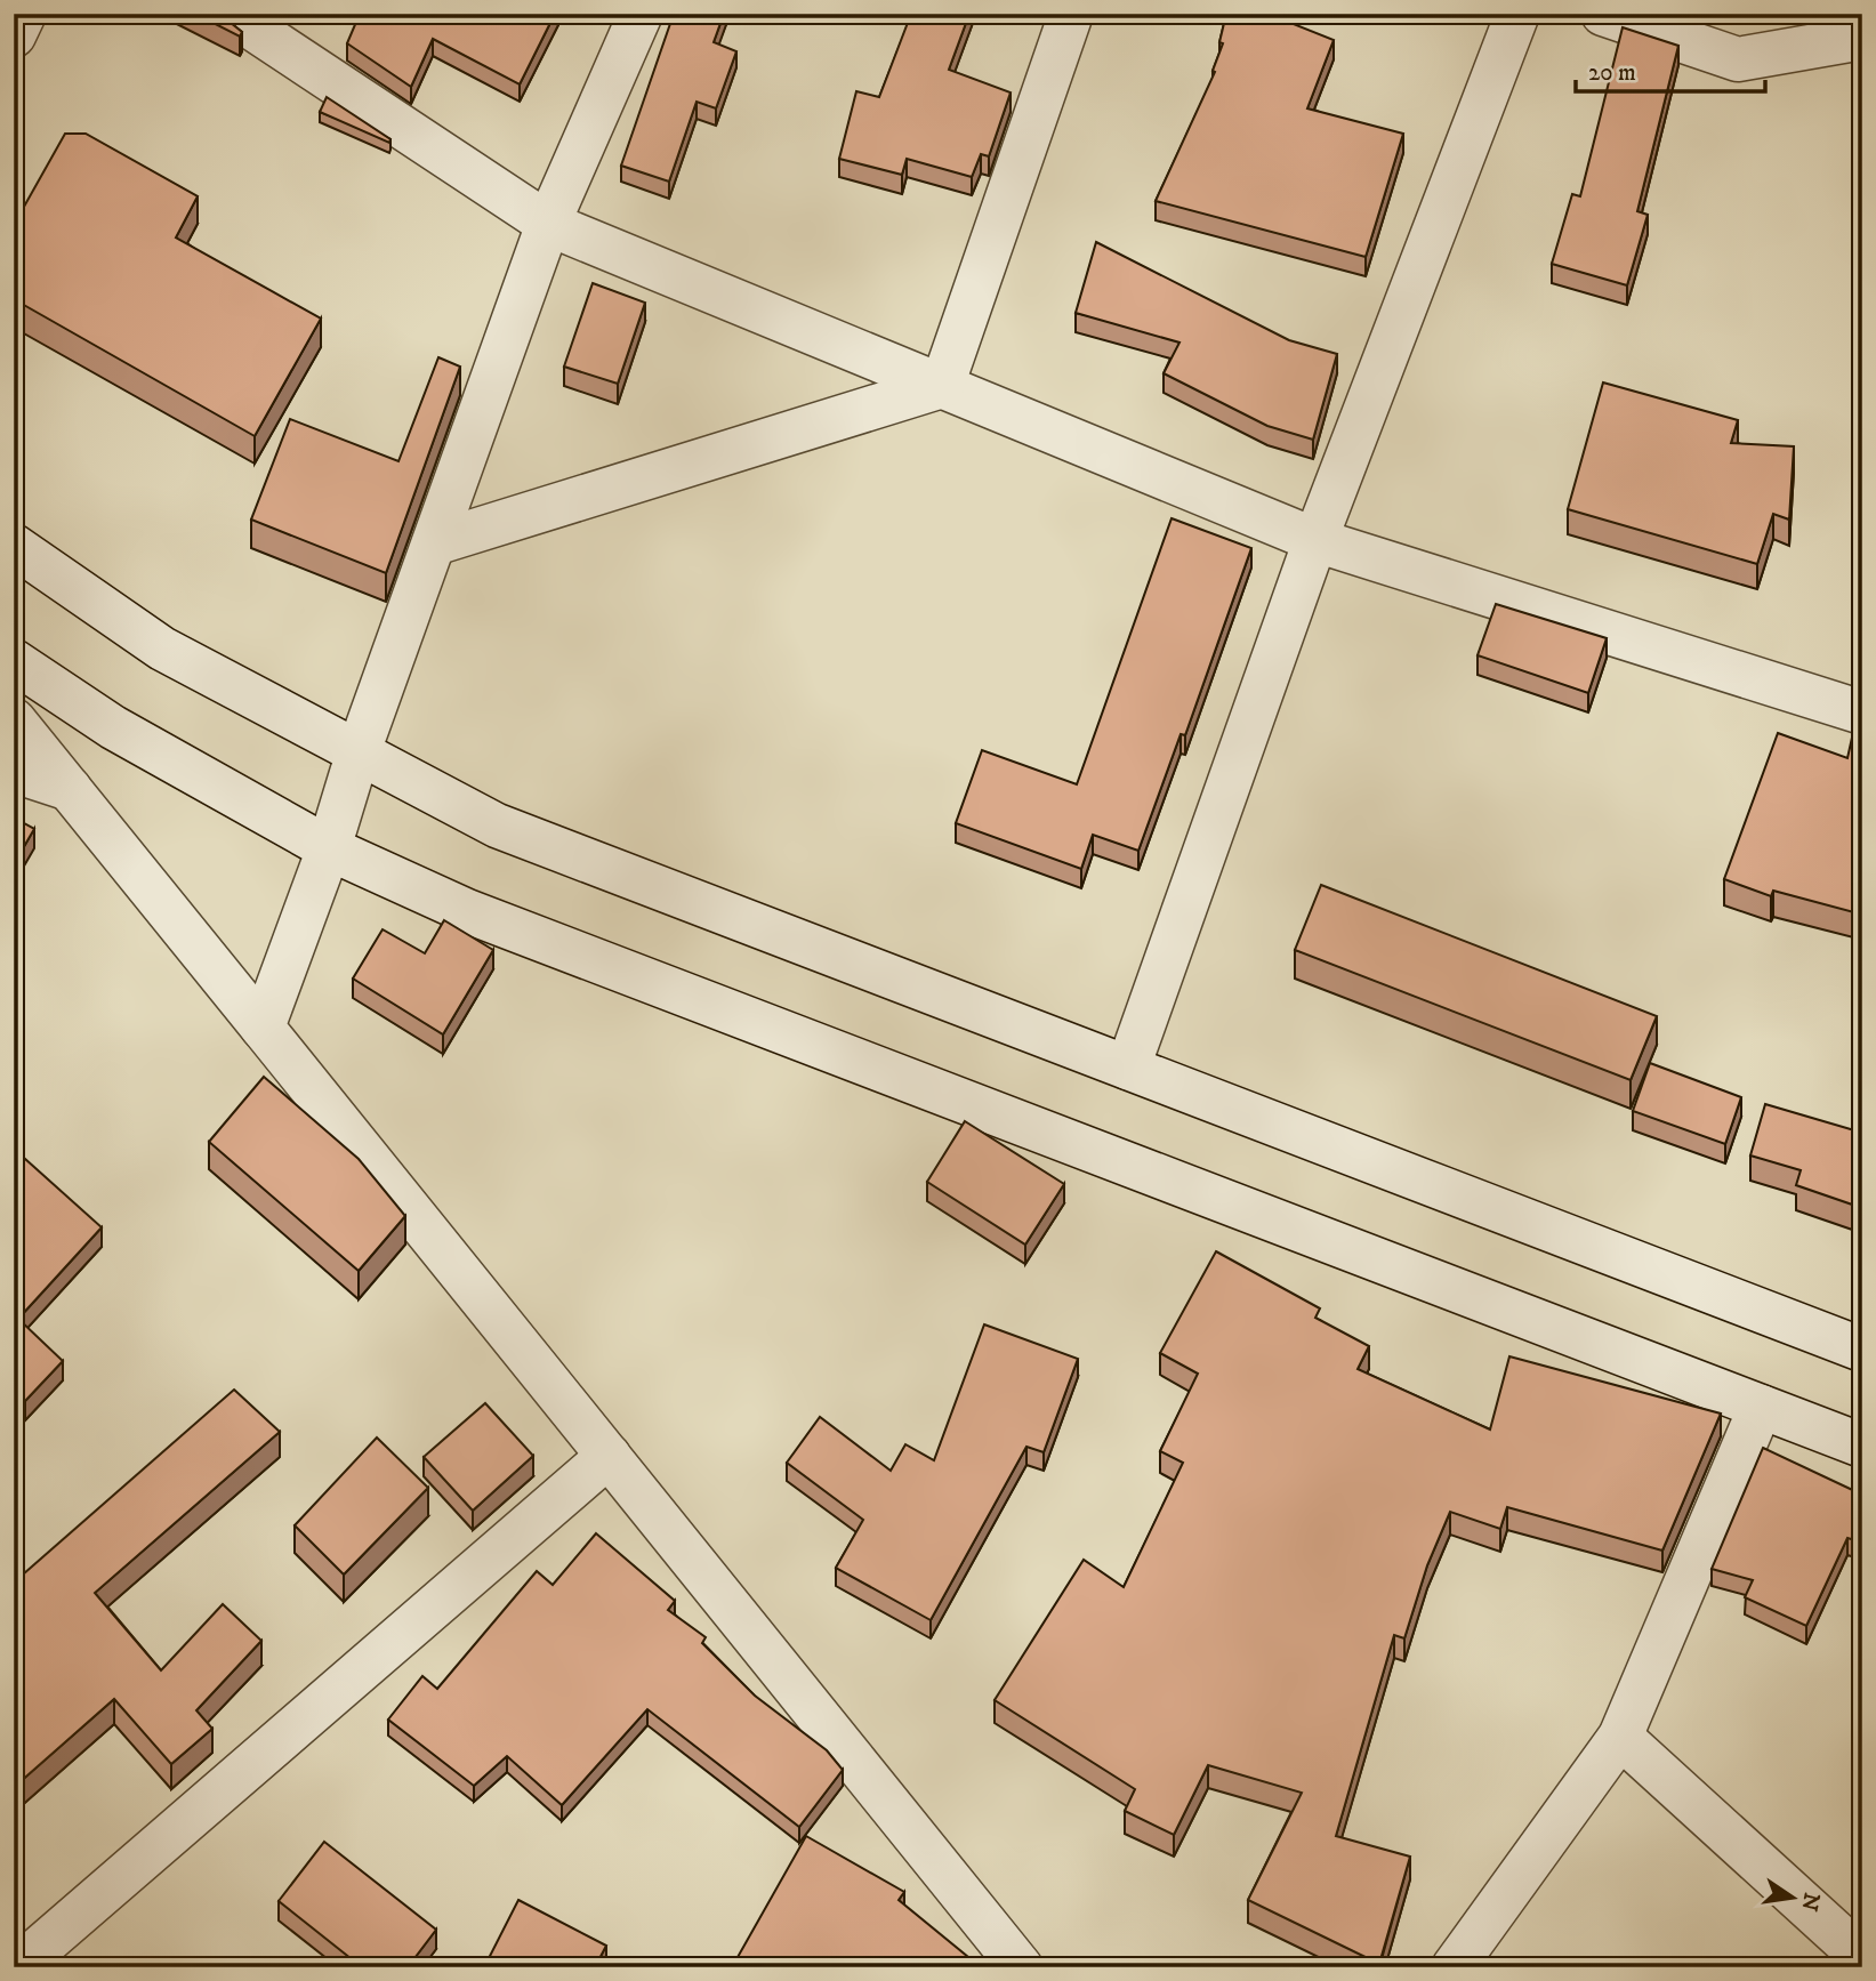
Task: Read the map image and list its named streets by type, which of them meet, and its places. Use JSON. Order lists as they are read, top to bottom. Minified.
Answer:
{"scale_bar":"20 m","north":"right"}
